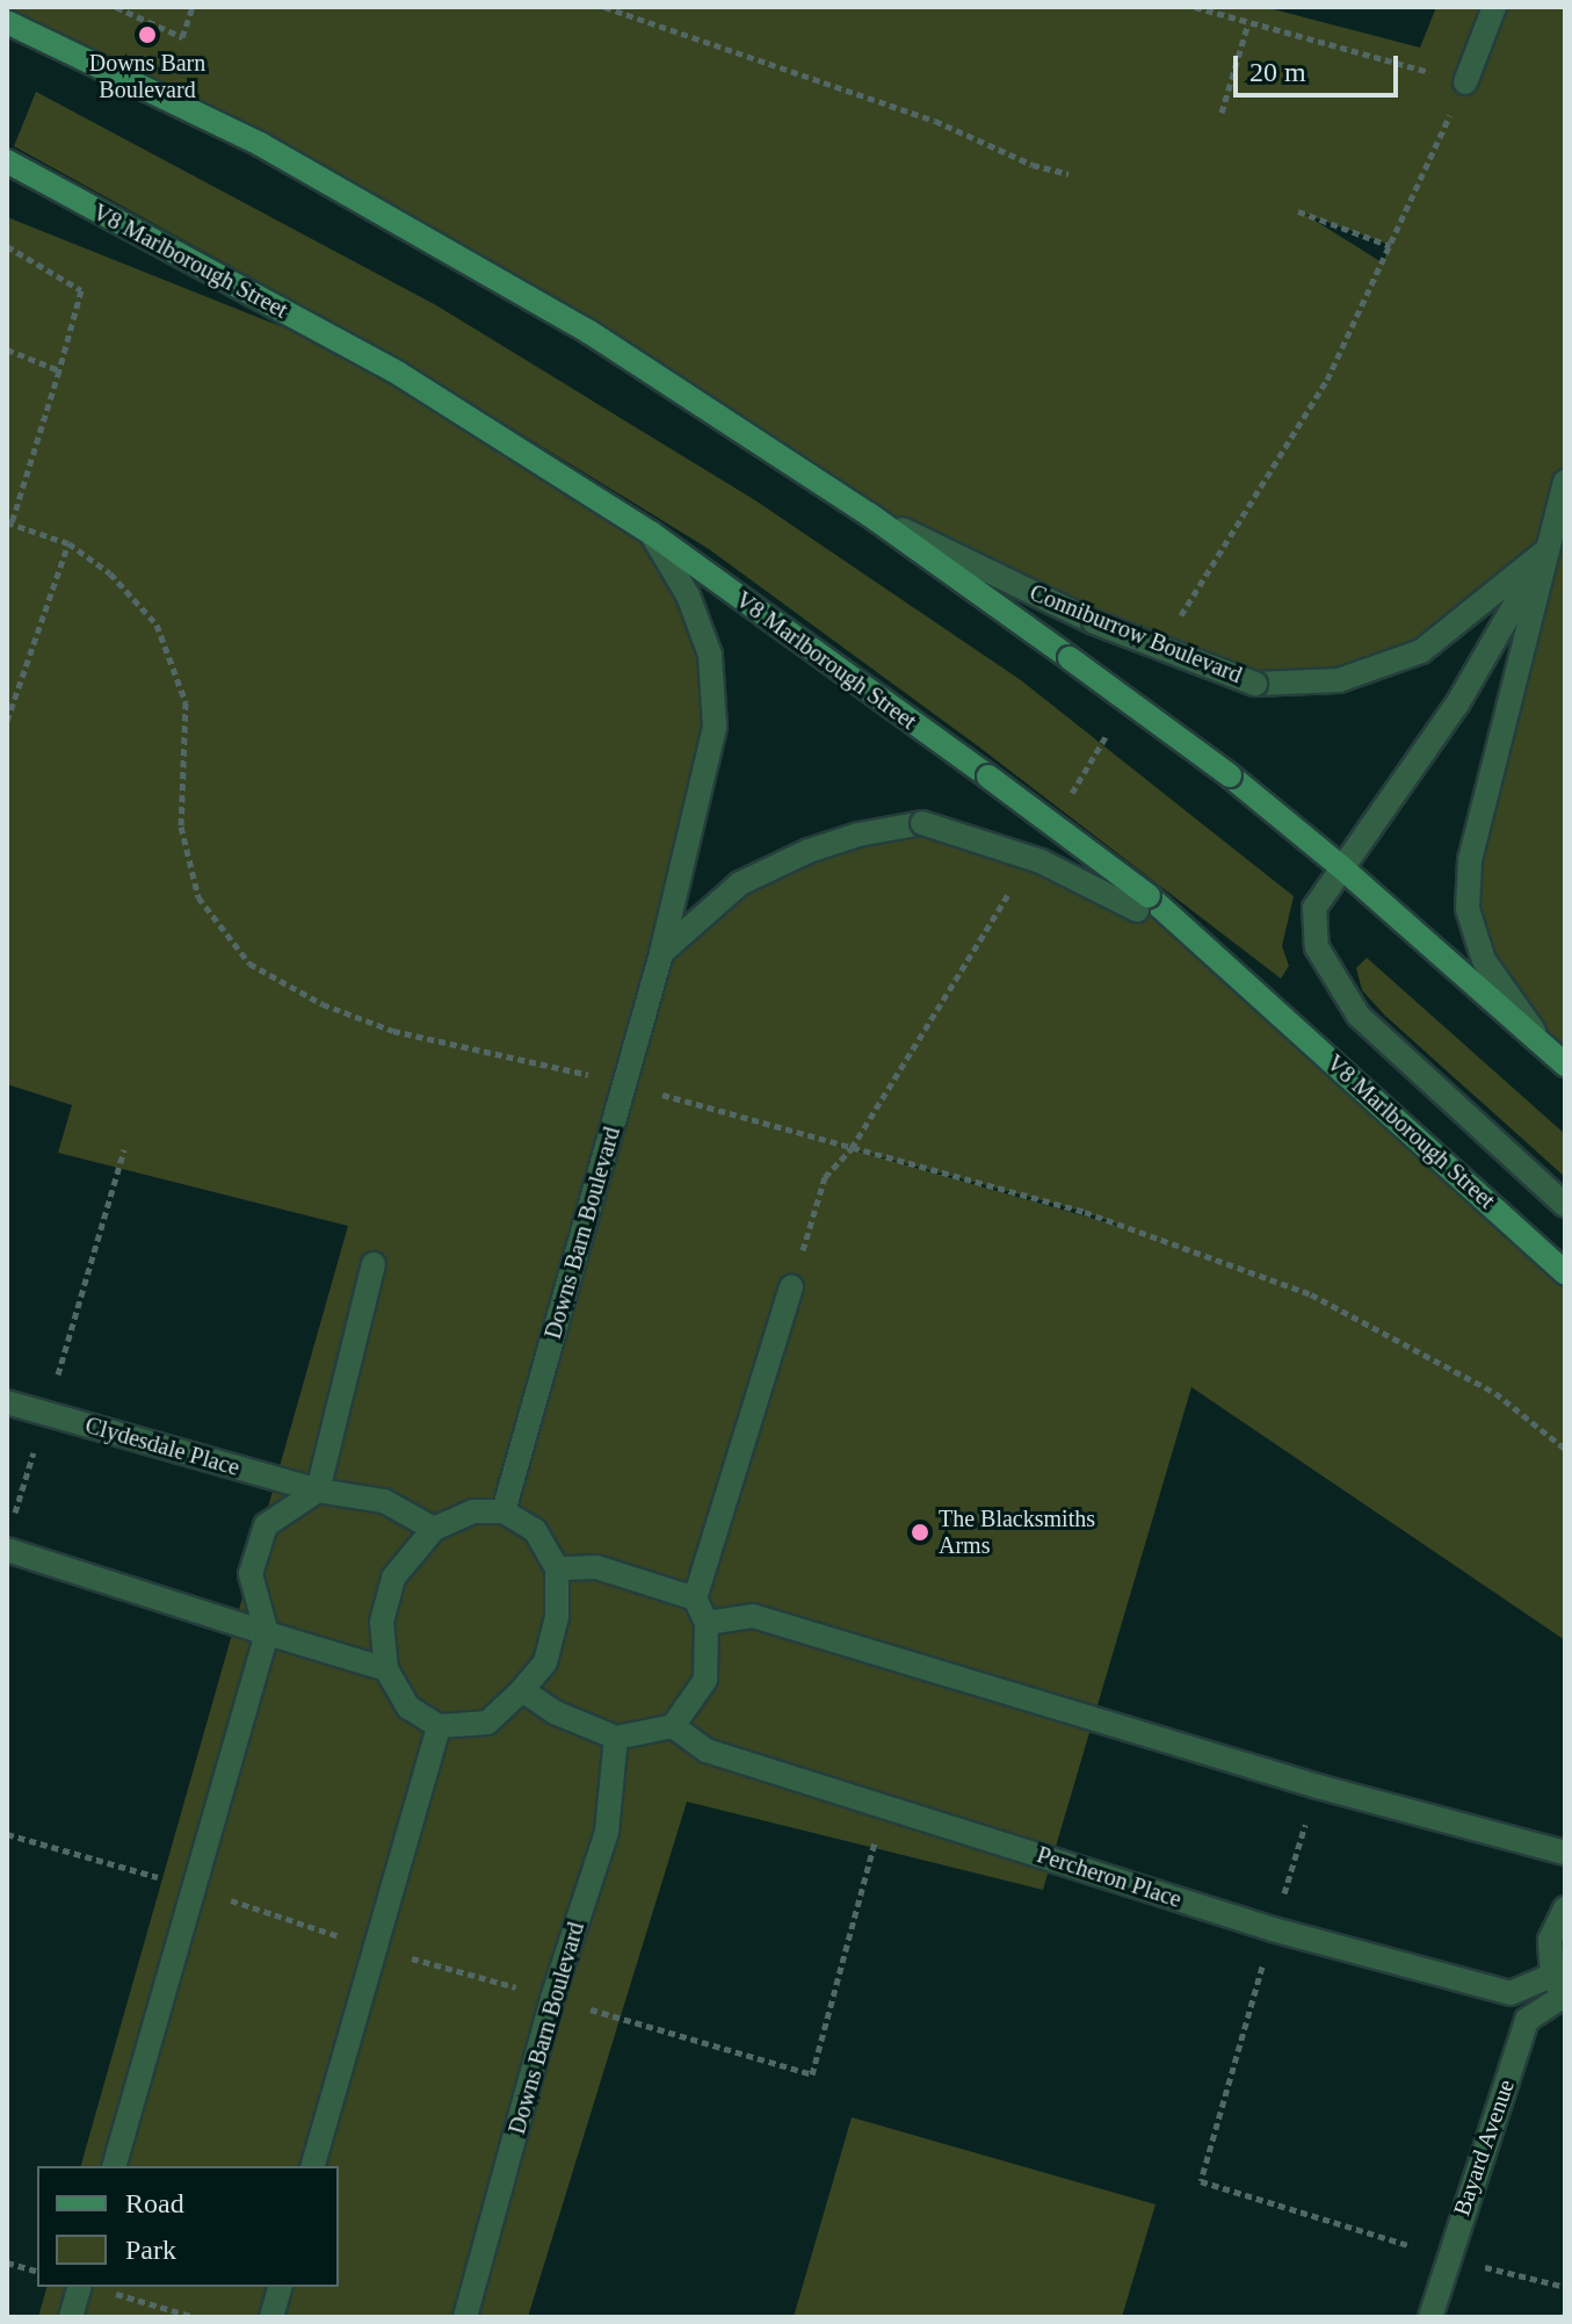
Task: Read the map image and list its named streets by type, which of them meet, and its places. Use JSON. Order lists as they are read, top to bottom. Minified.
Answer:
{"streets":{"main road":["V8 Marlborough Street"],"street":["Conniburrow Boulevard","Downs Barn Boulevard","Clydesdale Place","Percheron Place","Bayard Avenue"]},"crossings":[["V8 Marlborough Street","Downs Barn Boulevard"],["Downs Barn Boulevard","Clydesdale Place"],["Percheron Place","Bayard Avenue"]],"places":["Downs Barn Boulevard","The Blacksmiths Arms"],"legend":["Road","Park"],"scale_bar":"20 m"}
